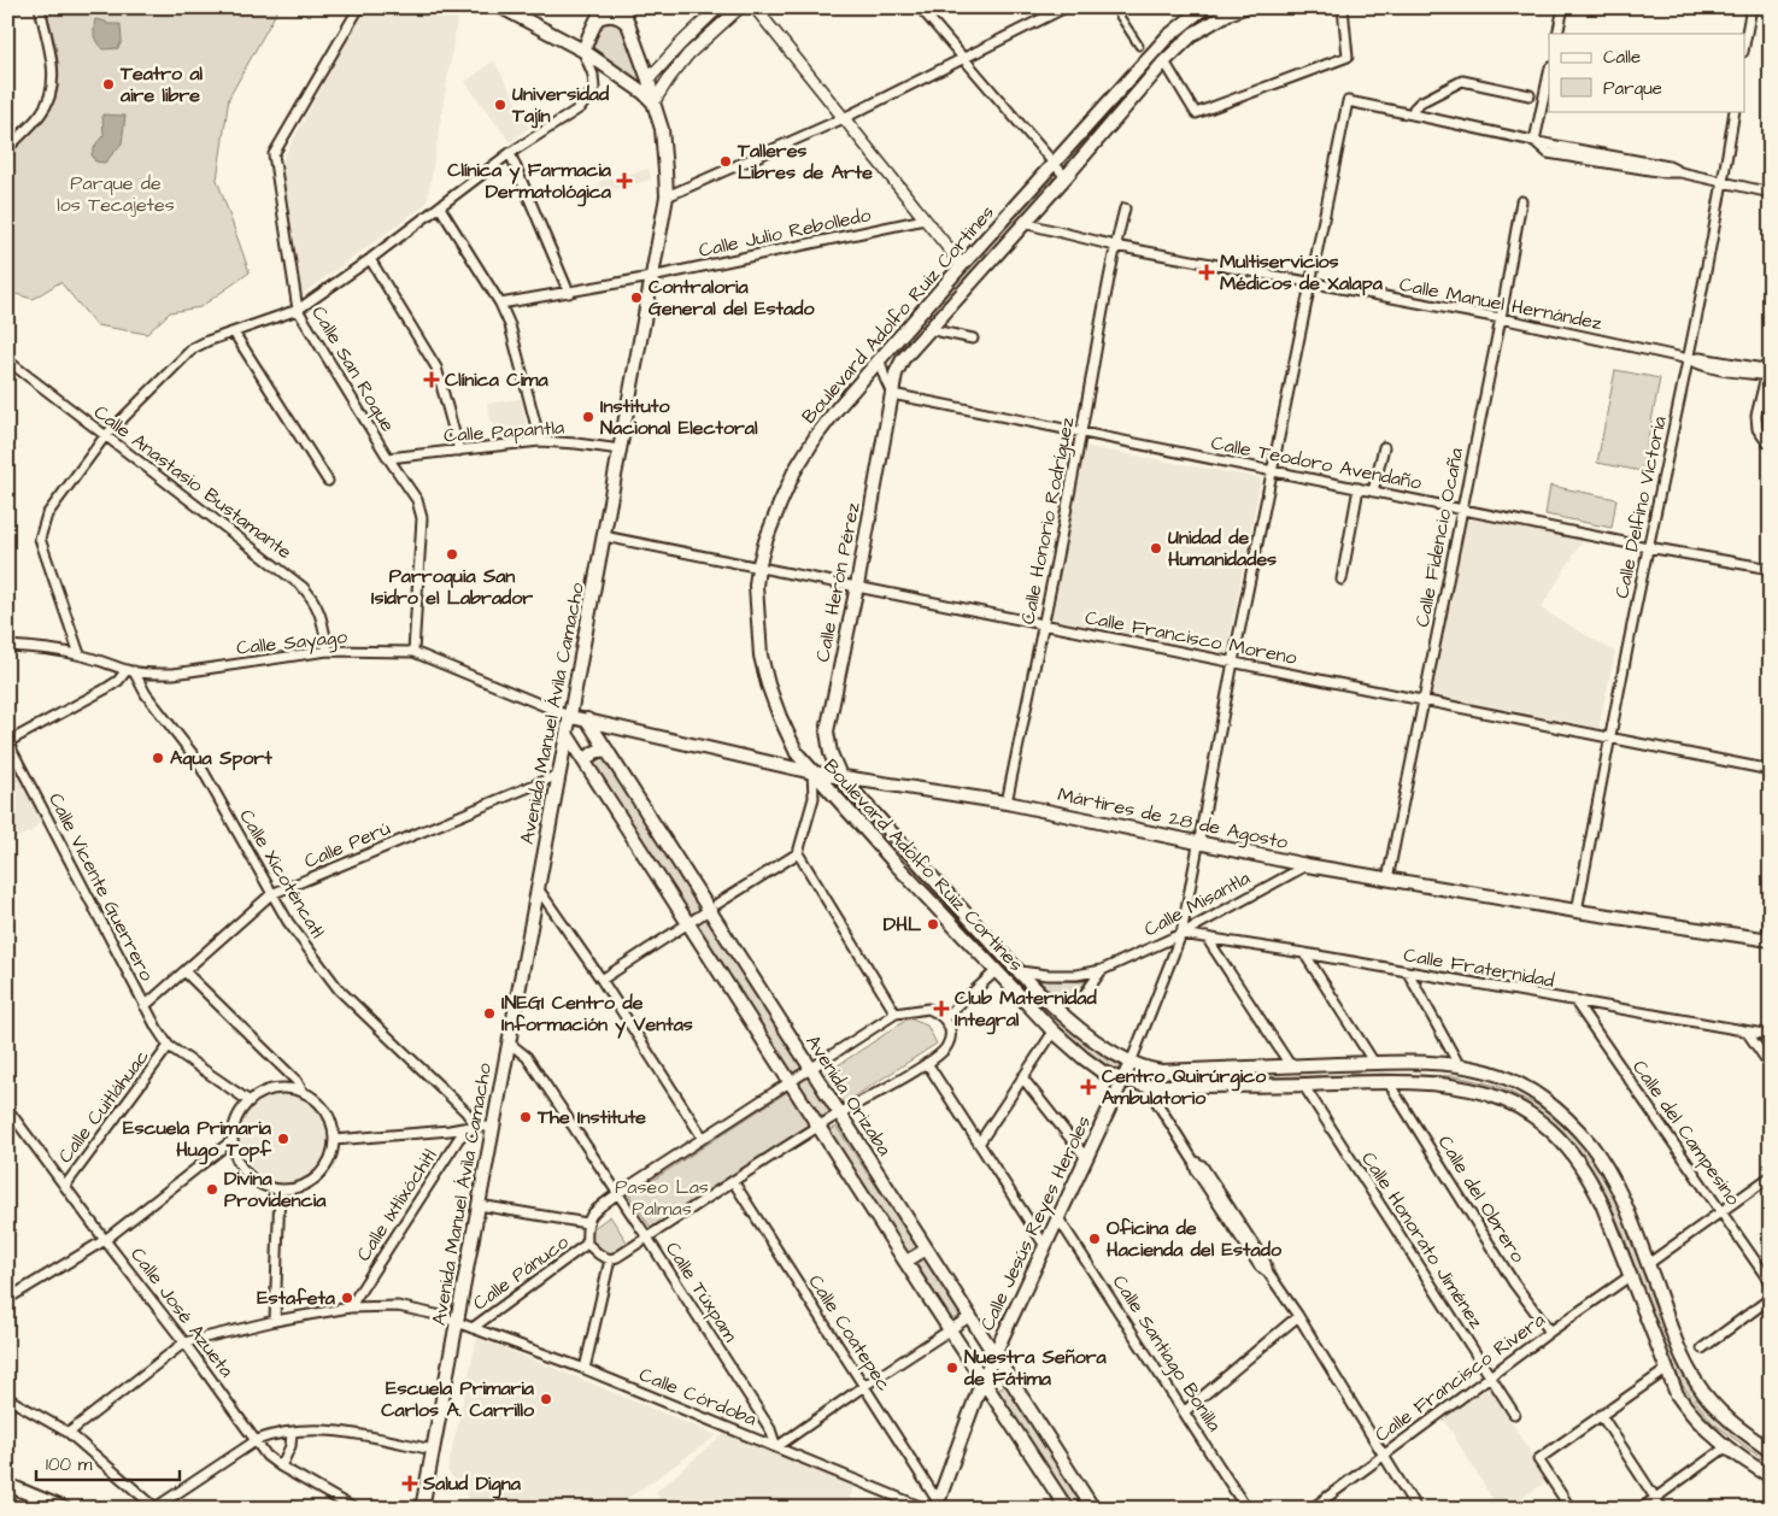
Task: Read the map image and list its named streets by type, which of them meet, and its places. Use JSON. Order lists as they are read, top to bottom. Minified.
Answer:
{"streets":{"main road":["Boulevard Adolfo Ruiz Cortines","Calle Herón Pérez","Avenida Manuel Ávila Camacho","Mártires de 28 de Agosto","Avenida Orizaba","Calle Jesús Reyes Heroles"],"street":["Calle Julio Rebolledo","Calle Manuel Hernández","Calle San Roque","Calle Papantla","Calle Teodoro Avendaño","Calle Anastasio Bustamante","Calle Delfino Victoria","Calle Honorio Rodríguez","Calle Fidencio Ocaña","Calle Francisco Moreno","Calle Sayago","Calle Perú","Calle Xicoténcatl","Calle Vicente Guerrero","Calle Misantla","Calle Fraternidad","Calle Cuitláhuac","Calle del Campesino","Calle del Obrero","Calle Ixtlixóchitl","Calle Honorato Jiménez","Calle Pánuco","Calle Túxpam","Calle José Azueta","Calle Coatepec","Calle Santiago Bonilla","Calle Francisco Rivera","Calle Córdoba"]},"crossings":[["Calle Julio Rebolledo","Avenida Manuel Ávila Camacho"],["Calle Manuel Hernández","Boulevard Adolfo Ruiz Cortines"],["Calle Manuel Hernández","Calle Delfino Victoria"],["Calle Manuel Hernández","Calle Honorio Rodríguez"],["Calle Manuel Hernández","Calle Fidencio Ocaña"],["Calle Manuel Hernández","Calle Jesús Reyes Heroles"],["Boulevard Adolfo Ruiz Cortines","Calle Teodoro Avendaño"],["Boulevard Adolfo Ruiz Cortines","Calle Herón Pérez"],["Boulevard Adolfo Ruiz Cortines","Calle Francisco Moreno"],["Boulevard Adolfo Ruiz Cortines","Mártires de 28 de Agosto"],["Boulevard Adolfo Ruiz Cortines","Calle Misantla"],["Boulevard Adolfo Ruiz Cortines","Calle del Obrero"],["Boulevard Adolfo Ruiz Cortines","Calle Jesús Reyes Heroles"],["Boulevard Adolfo Ruiz Cortines","Calle Honorato Jiménez"],["Boulevard Adolfo Ruiz Cortines","Calle Francisco Rivera"],["Calle San Roque","Calle Papantla"],["Calle San Roque","Calle Sayago"],["Calle Papantla","Avenida Manuel Ávila Camacho"],["Calle Teodoro Avendaño","Calle Delfino Victoria"],["Calle Teodoro Avendaño","Calle Honorio Rodríguez"],["Calle Teodoro Avendaño","Calle Fidencio Ocaña"],["Calle Teodoro Avendaño","Calle Herón Pérez"],["Calle Teodoro Avendaño","Calle Jesús Reyes Heroles"],["Calle Anastasio Bustamante","Calle Sayago"],["Calle Delfino Victoria","Calle Francisco Moreno"],["Calle Delfino Victoria","Mártires de 28 de Agosto"],["Calle Honorio Rodríguez","Calle Francisco Moreno"],["Calle Honorio Rodríguez","Mártires de 28 de Agosto"],["Calle Fidencio Ocaña","Calle Francisco Moreno"],["Calle Fidencio Ocaña","Mártires de 28 de Agosto"],["Calle Herón Pérez","Calle Francisco Moreno"],["Calle Herón Pérez","Mártires de 28 de Agosto"],["Calle Francisco Moreno","Avenida Manuel Ávila Camacho"],["Calle Francisco Moreno","Calle Jesús Reyes Heroles"],["Calle Sayago","Avenida Manuel Ávila Camacho"],["Calle Sayago","Mártires de 28 de Agosto"],["Calle Sayago","Calle Xicoténcatl"],["Avenida Manuel Ávila Camacho","Mártires de 28 de Agosto"],["Avenida Manuel Ávila Camacho","Calle Perú"],["Avenida Manuel Ávila Camacho","Avenida Orizaba"],["Avenida Manuel Ávila Camacho","Calle Túxpam"],["Avenida Manuel Ávila Camacho","Calle Córdoba"],["Mártires de 28 de Agosto","Calle Misantla"],["Mártires de 28 de Agosto","Avenida Orizaba"],["Mártires de 28 de Agosto","Calle Jesús Reyes Heroles"],["Calle Perú","Calle Xicoténcatl"],["Calle Perú","Calle Vicente Guerrero"],["Calle Xicoténcatl","Calle Ixtlixóchitl"],["Calle Vicente Guerrero","Calle Cuitláhuac"],["Calle Misantla","Calle Fraternidad"],["Calle Misantla","Calle Jesús Reyes Heroles"],["Calle Fraternidad","Calle del Campesino"],["Calle Fraternidad","Calle Jesús Reyes Heroles"],["Avenida Orizaba","Calle Jesús Reyes Heroles"],["Calle Cuitláhuac","Calle José Azueta"],["Calle del Obrero","Calle Francisco Rivera"],["Calle Ixtlixóchitl","Calle Córdoba"],["Calle Jesús Reyes Heroles","Calle Coatepec"],["Calle Jesús Reyes Heroles","Calle Santiago Bonilla"],["Calle Honorato Jiménez","Calle Francisco Rivera"],["Calle Pánuco","Calle Córdoba"],["Calle Túxpam","Calle Córdoba"],["Calle José Azueta","Calle Córdoba"]],"parks":["Parque de los Tecajetes","Paseo Las Palmas"],"places":{"other":["Teatro al aire libre","Universidad Tajín","Talleres Libres de Arte","Contraloria General del Estado","Instituto Nacional Electoral","Unidad de Humanidades","Parroquia San Isidro el Labrador","Aqua Sport","DHL","INEGI Centro de Información y Ventas","The Institute","Escuela Primaria Hugo Topf","Divina Providencia","Oficina de Hacienda del Estado","Estafeta","Nuestra Señora de Fátima","Escuela Primaria Carlos A. Carrillo"],"health":["Clínica y Farmacia Dermatológica","Multiservicios Médicos de Xalapa","Clínica Cima","Club Maternidad Integral","Centro Quirúrgico Ambulatorio","Salud Digna"]},"legend":["Calle","Parque"],"scale_bar":"100 m"}
